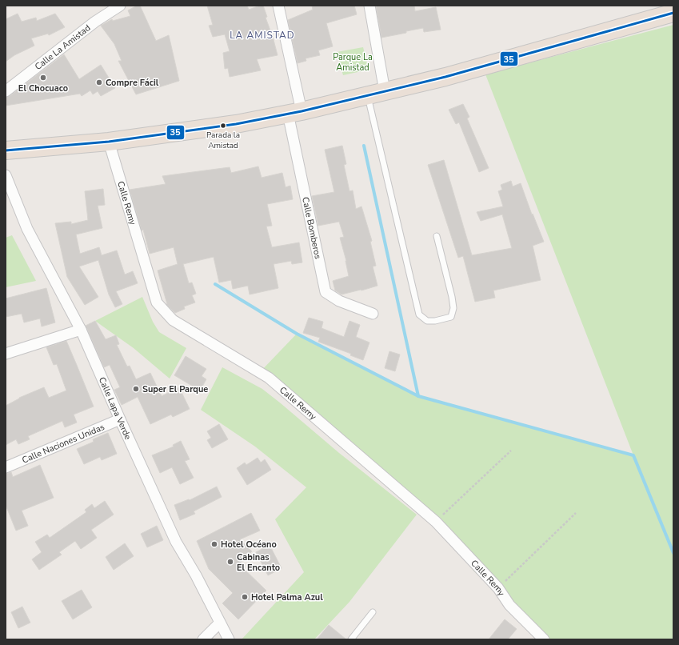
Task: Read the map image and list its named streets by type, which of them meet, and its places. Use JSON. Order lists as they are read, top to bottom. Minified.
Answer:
{"streets":{"street":["Calle La Amistad","Calle Remy","Calle Bomberos","Calle Lapa Verde","Calle Naciones Unidas"]},"crossings":[["Calle Lapa Verde","Calle Naciones Unidas"]],"districts":["LA AMISTAD"],"parks":["Parque La Amistad"],"places":["El Chocuaco","Compre Fácil","Parada la Amistad","Super El Parque","Hotel Océano","Cabinas El Encanto","Hotel Palma Azul"],"lines":["transit line 35"]}
